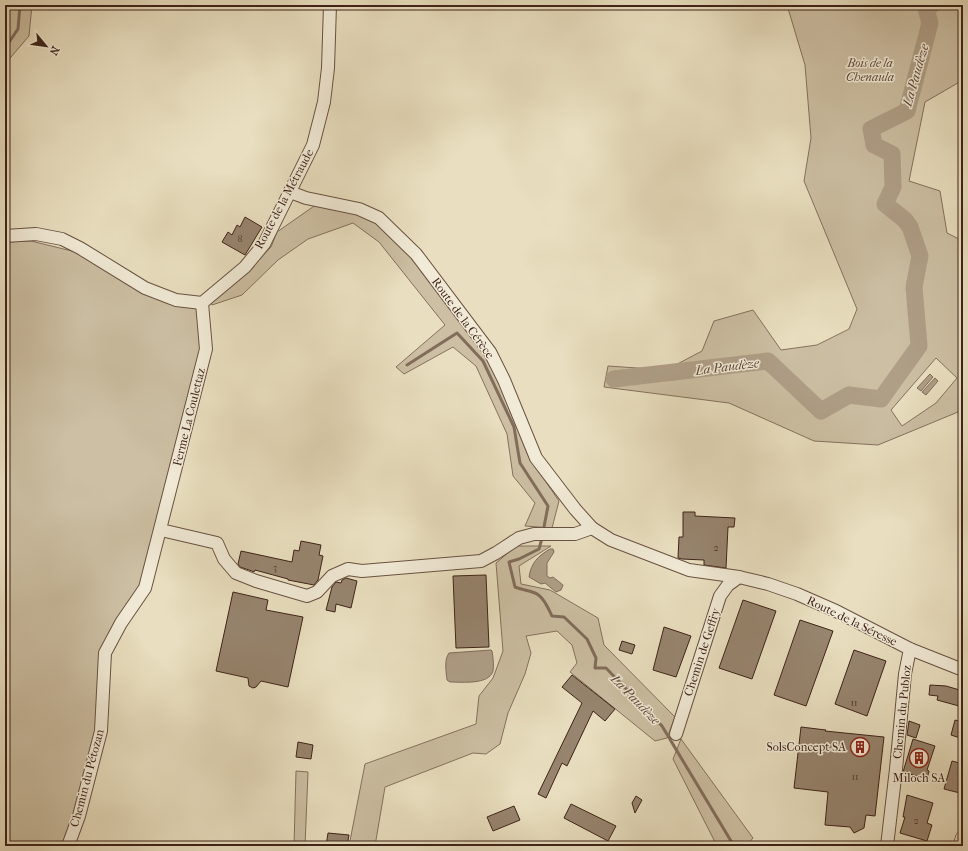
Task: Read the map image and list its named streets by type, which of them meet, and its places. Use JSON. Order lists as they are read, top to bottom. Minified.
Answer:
{"streets":{"street":["Route de la Métraude","Route de la Cérèce","Ferme La Coulettaz","Route de la Séresse","Chemin de Geffry","Chemin du Publoz","Chemin du Pétozan"]},"crossings":[["Route de la Métraude","Route de la Cérèce"],["Route de la Métraude","Ferme La Coulettaz"],["Route de la Cérèce","Route de la Séresse"],["Route de la Cérèce","Chemin de Geffry"],["Ferme La Coulettaz","Chemin du Pétozan"],["Route de la Séresse","Chemin de Geffry"],["Route de la Séresse","Chemin du Publoz"]],"water":["La Paudèze"],"parks":["Bois de la Chenaula"],"places":{"building":["SolsConcept SA","Miloch SA"]},"house_numbers":["8","2","3","11","11","2"],"north":"bottom right"}
